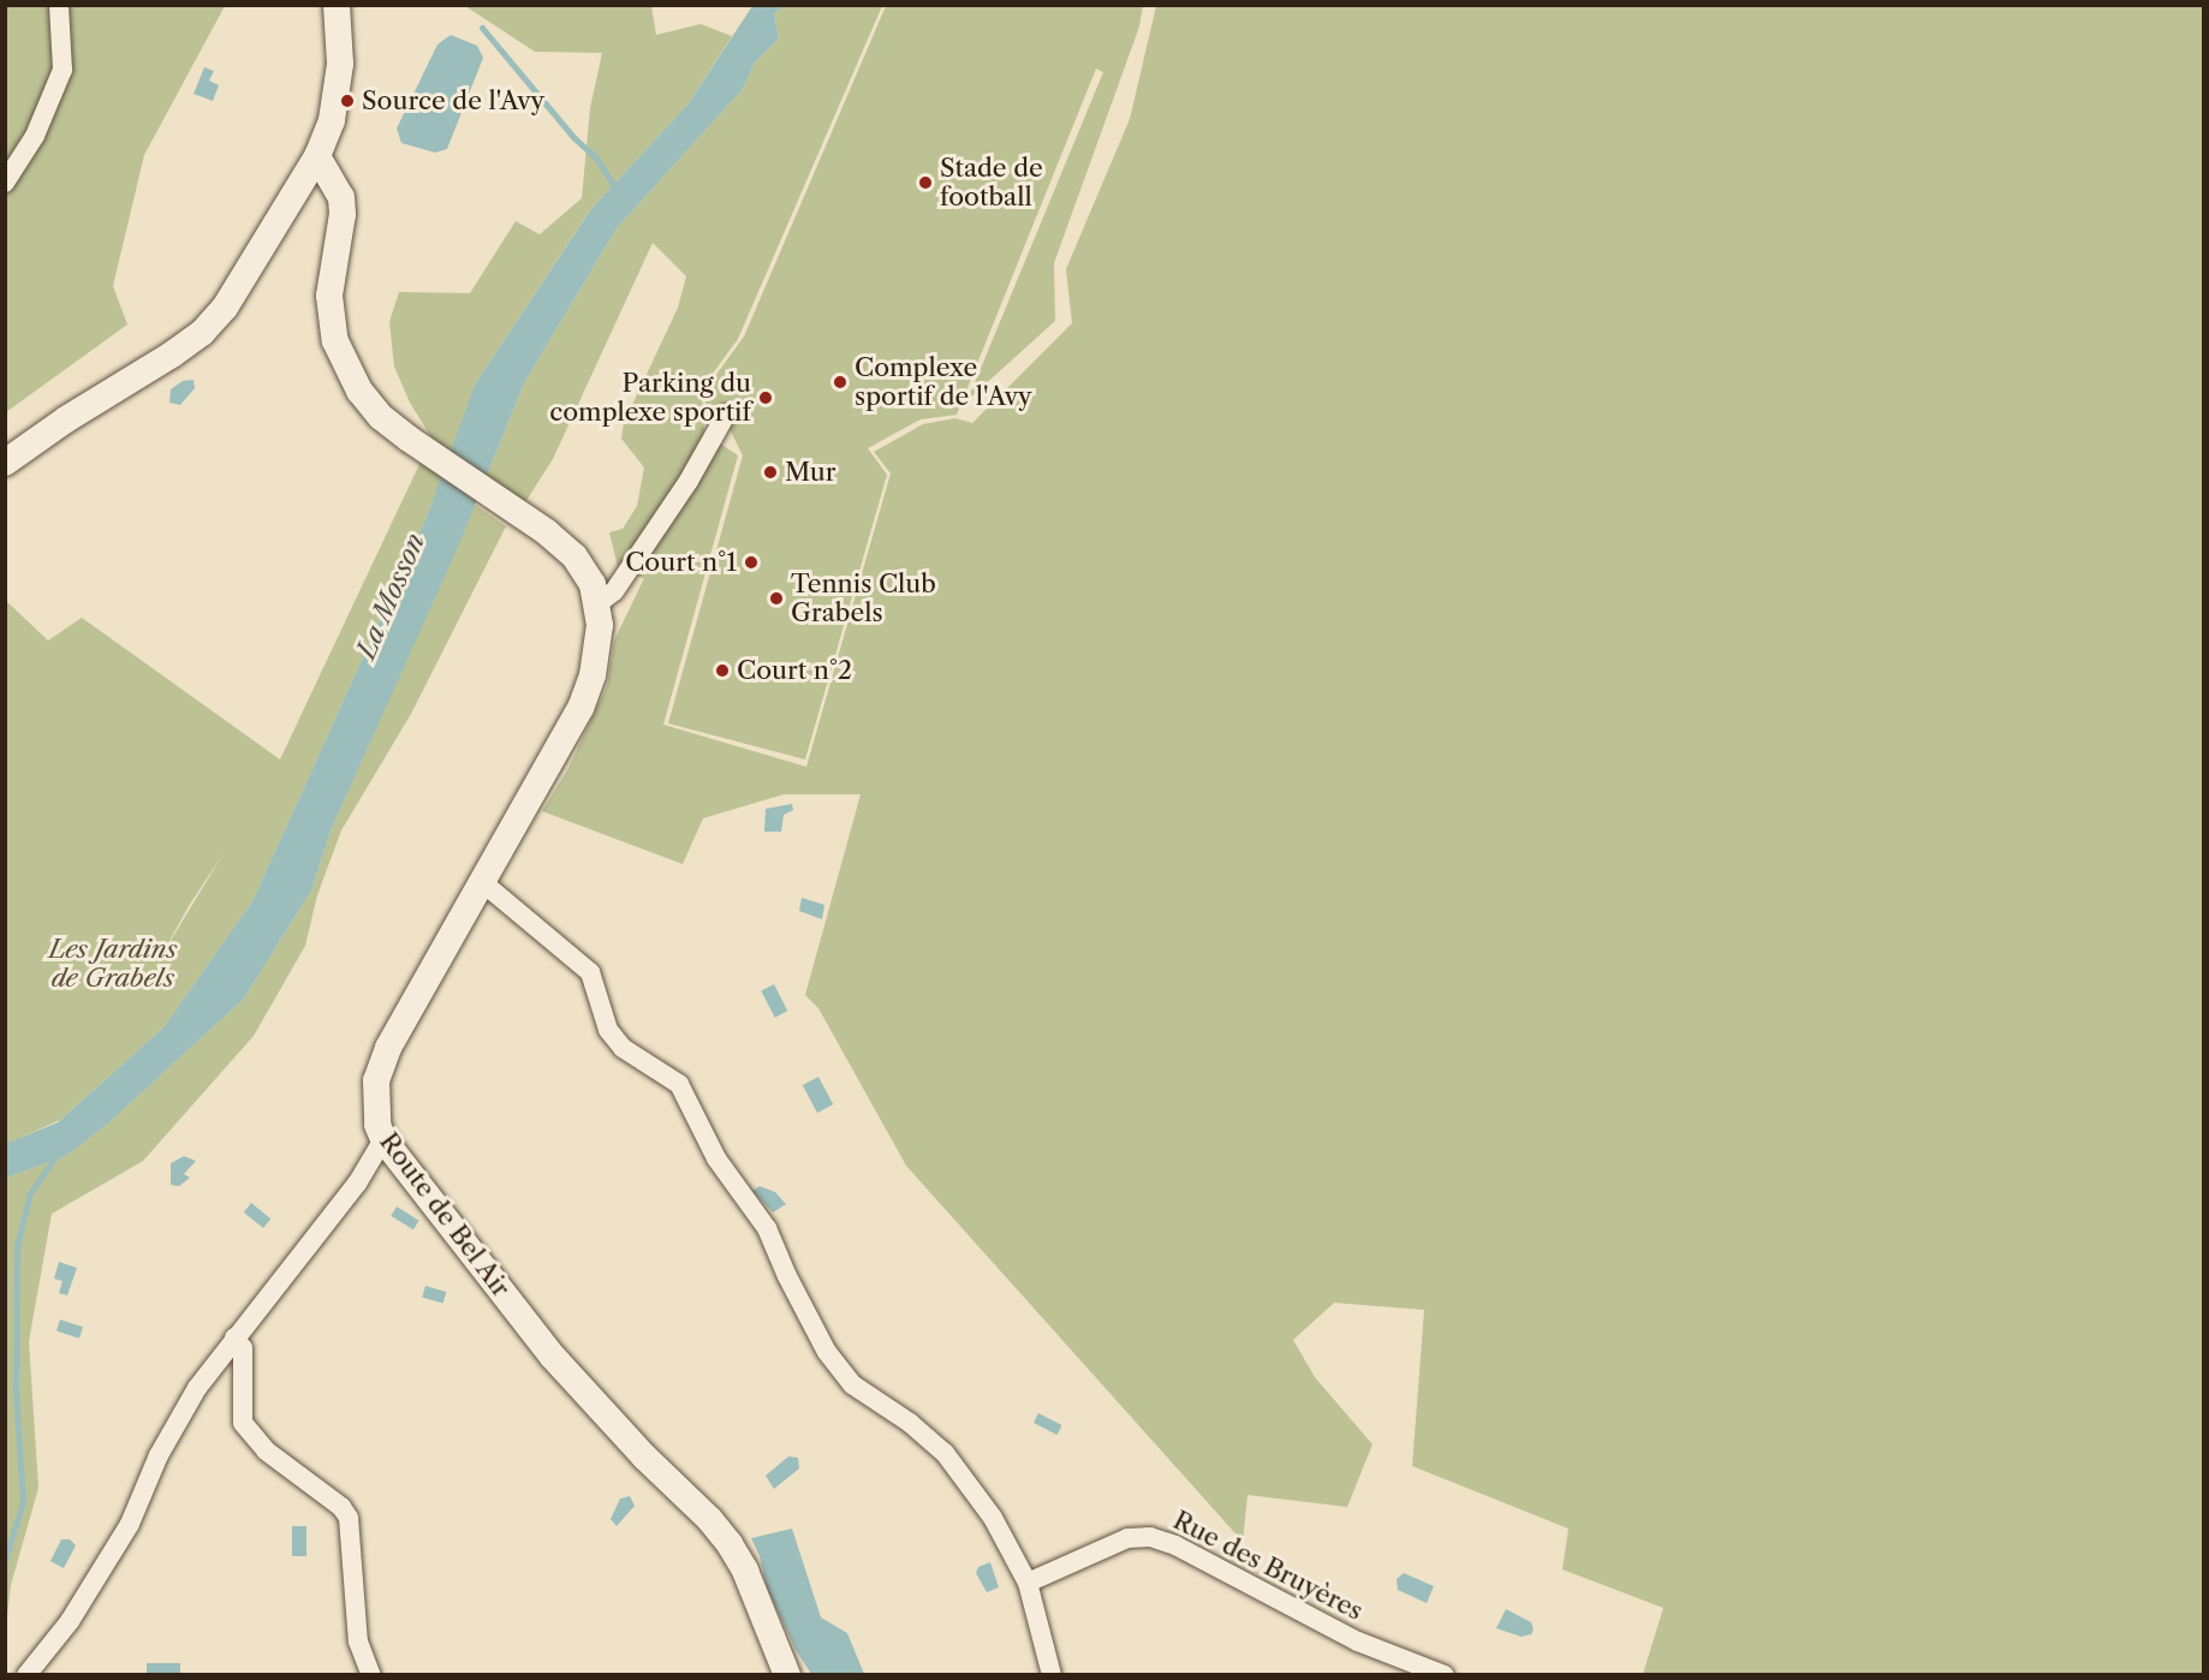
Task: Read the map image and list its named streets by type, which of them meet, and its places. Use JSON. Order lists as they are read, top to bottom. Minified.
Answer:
{"streets":{"street":["Route de Bel Air","Rue des Bruyères"]},"water":["La Mosson"],"parks":["Les Jardins de Grabels"],"places":["Source de l'Avy","Stade de football","Complexe sportif de l'Avy","Parking du complexe sportif","Mur","Court n°1","Tennis Club Grabels","Court n°2"]}
